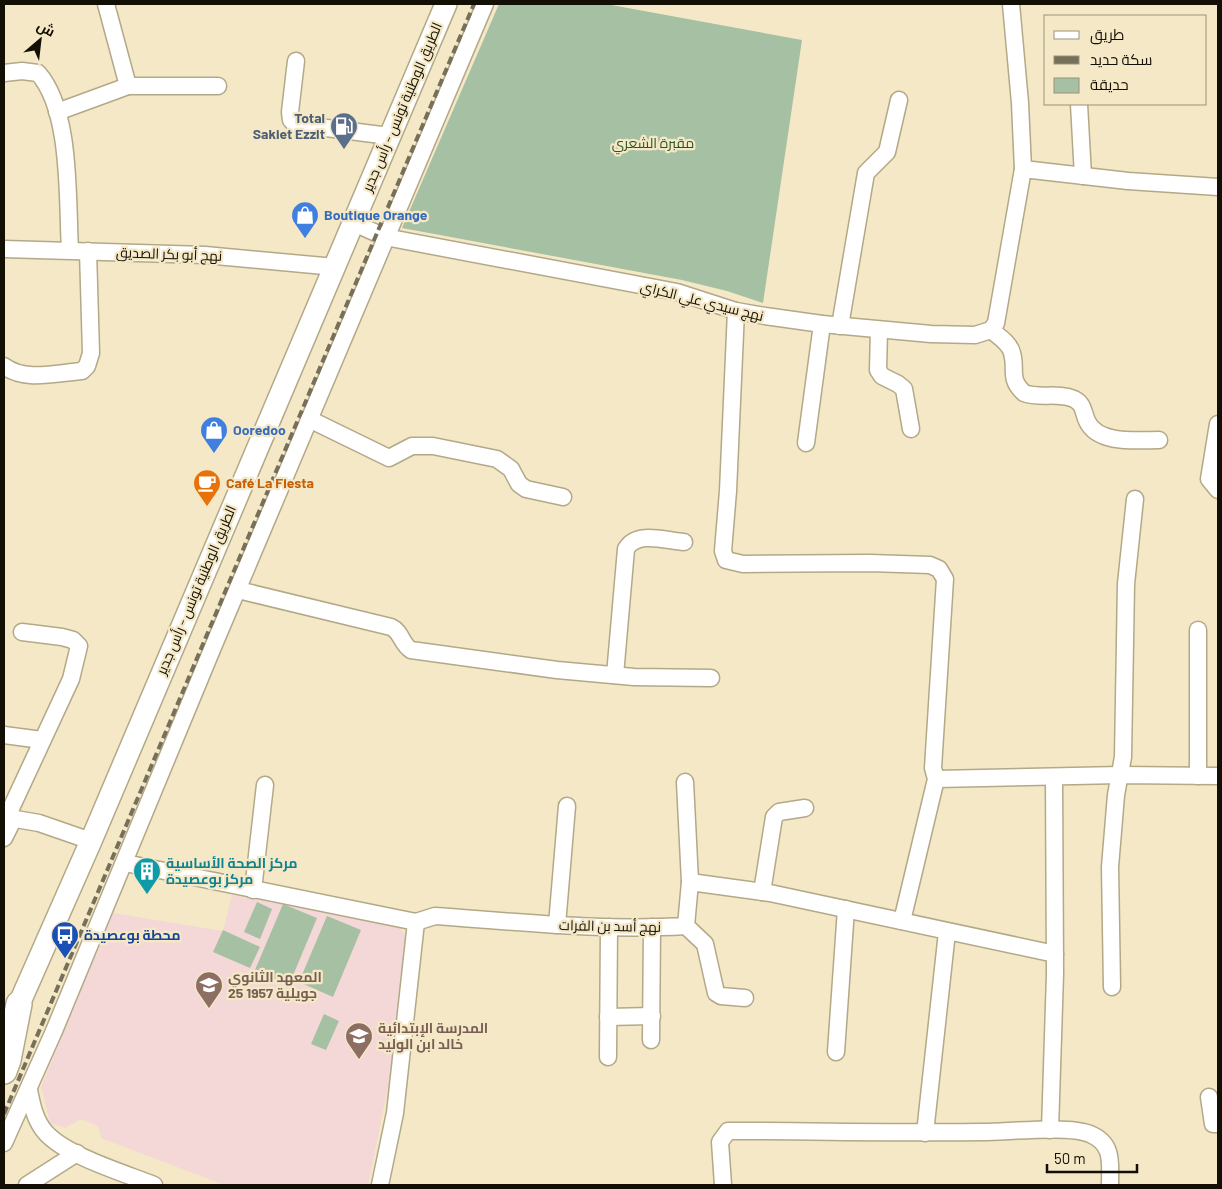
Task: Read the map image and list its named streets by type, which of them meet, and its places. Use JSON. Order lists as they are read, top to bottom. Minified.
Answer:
{"streets":{"main road":["الطريق الوطنية تونس - رأس جدير"],"street":["نهج أبو بكر الصديق","نهج سيدي علي الكراي","نهج أسد بن الفرات"]},"crossings":[["الطريق الوطنية تونس - رأس جدير","نهج أبو بكر الصديق"],["الطريق الوطنية تونس - رأس جدير","نهج سيدي علي الكراي"]],"parks":["مقبرة الشعري"],"places":{"fuel station":["Total Sakiet Ezzit"],"shop":["Boutique Orange","Ooredoo"],"cafe":["Café La Fiesta"],"building":["مركز الصحة الأساسية مركز بوعصيدة"],"bus stop":["محطة بوعصيدة"],"school or university":["المعهد الثانوي 25 جويلية 1957","المدرسة الإبتدائية خالد ابن الوليد"]},"legend":["طريق","سكة حديد","حديقة"],"scale_bar":"50 m","north":"top right"}
